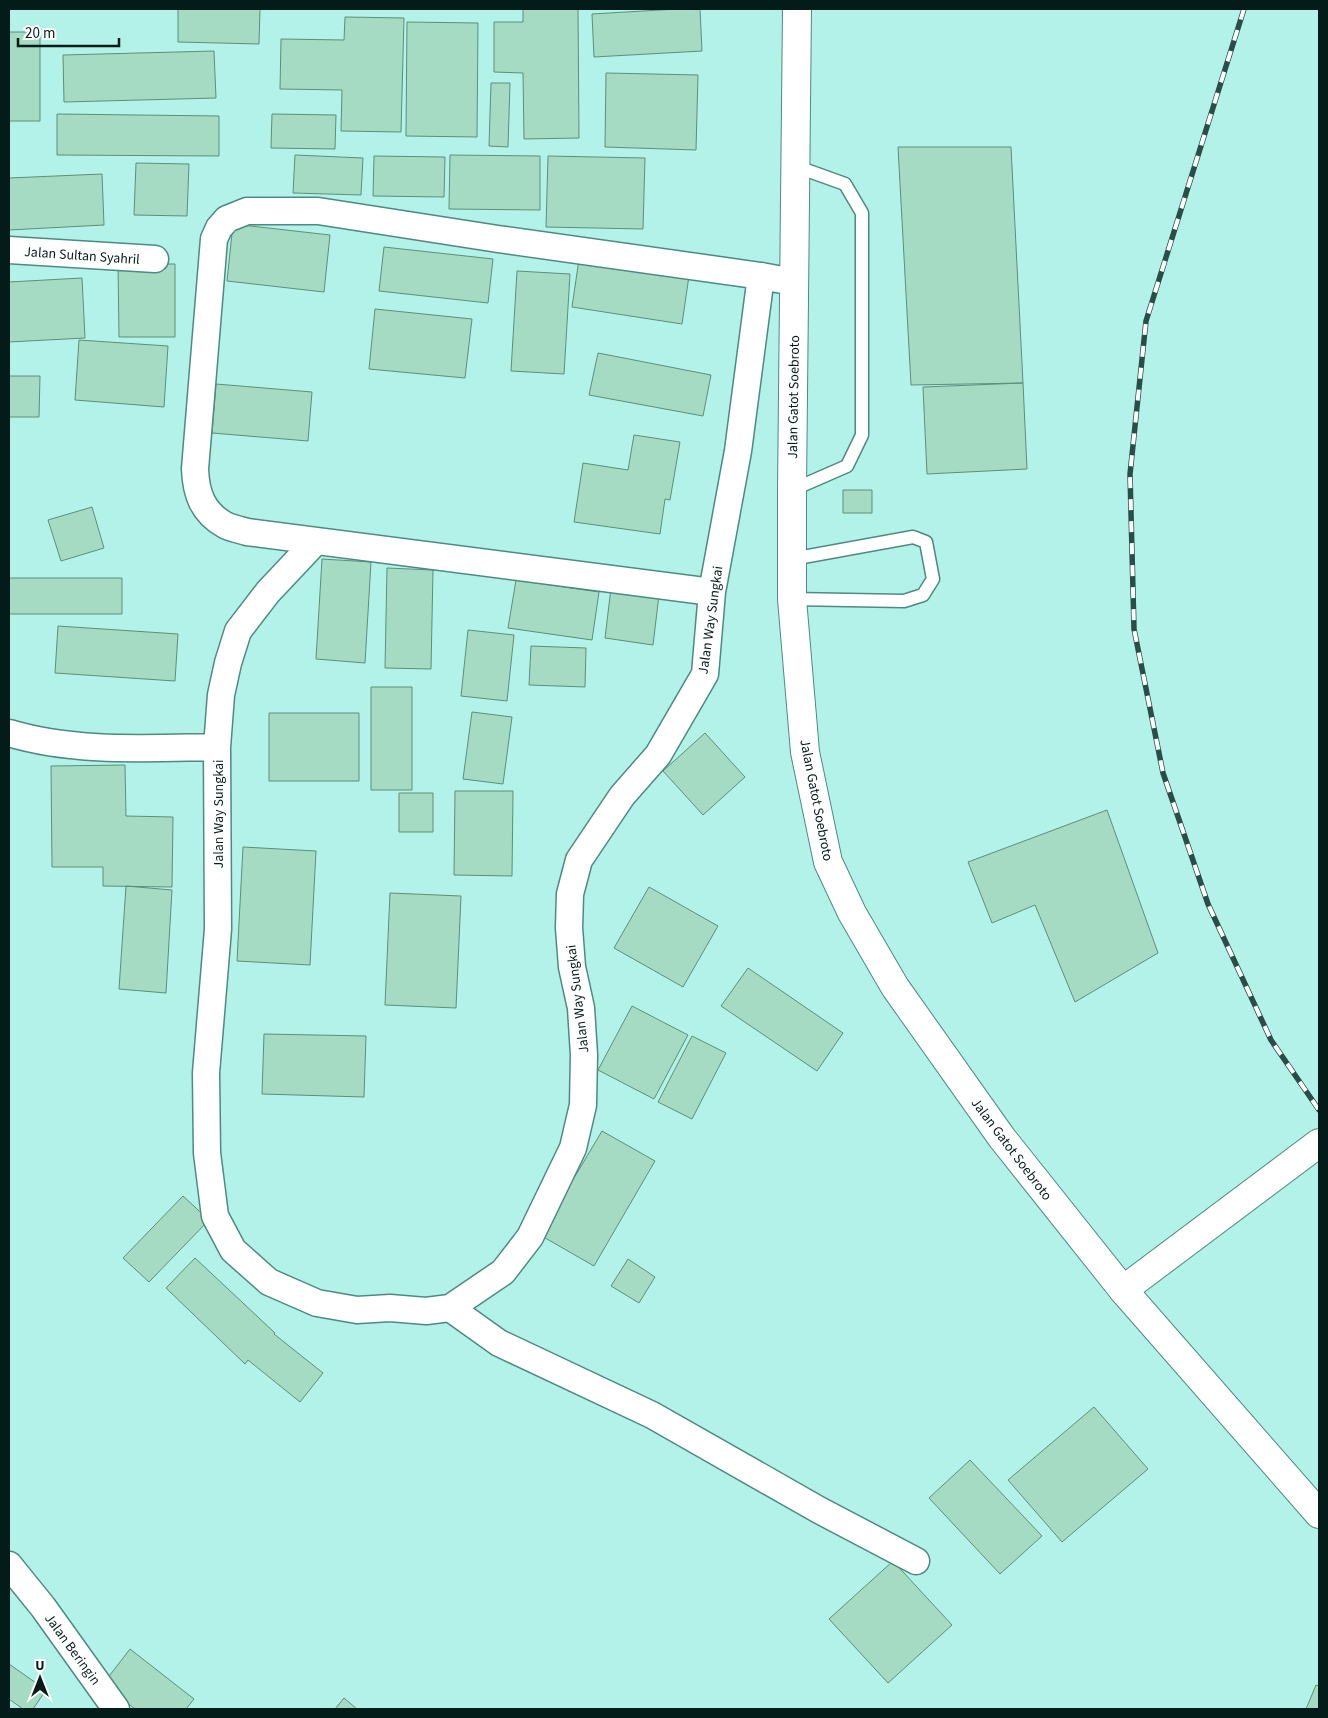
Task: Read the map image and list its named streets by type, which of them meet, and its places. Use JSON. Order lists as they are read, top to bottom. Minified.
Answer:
{"streets":{"main road":["Jalan Gatot Soebroto"],"street":["Jalan Sultan Syahril","Jalan Way Sungkai","Jalan Beringin"]},"scale_bar":"20 m","north":"top"}
